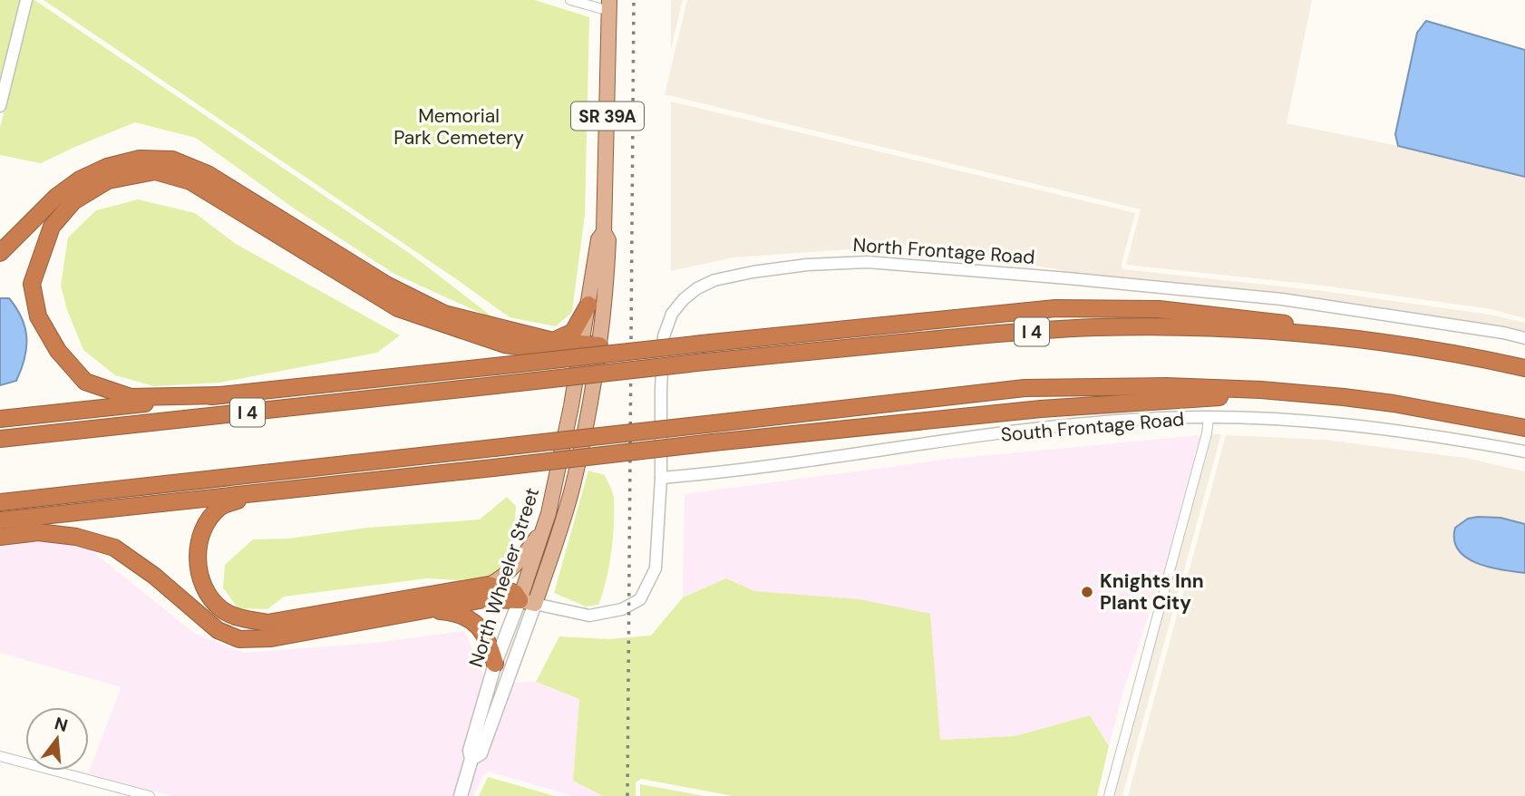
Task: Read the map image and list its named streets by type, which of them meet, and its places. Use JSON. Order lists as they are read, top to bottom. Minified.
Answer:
{"streets":{"highway":["I 4"],"main road":["SR 39A","North Wheeler Street"],"street":["North Frontage Road","South Frontage Road"]},"crossings":[["SR 39A","North Wheeler Street"],["North Frontage Road","South Frontage Road"],["North Frontage Road","North Wheeler Street"]],"parks":["Memorial Park Cemetery"],"places":["Knights Inn Plant City"],"north":"top"}
